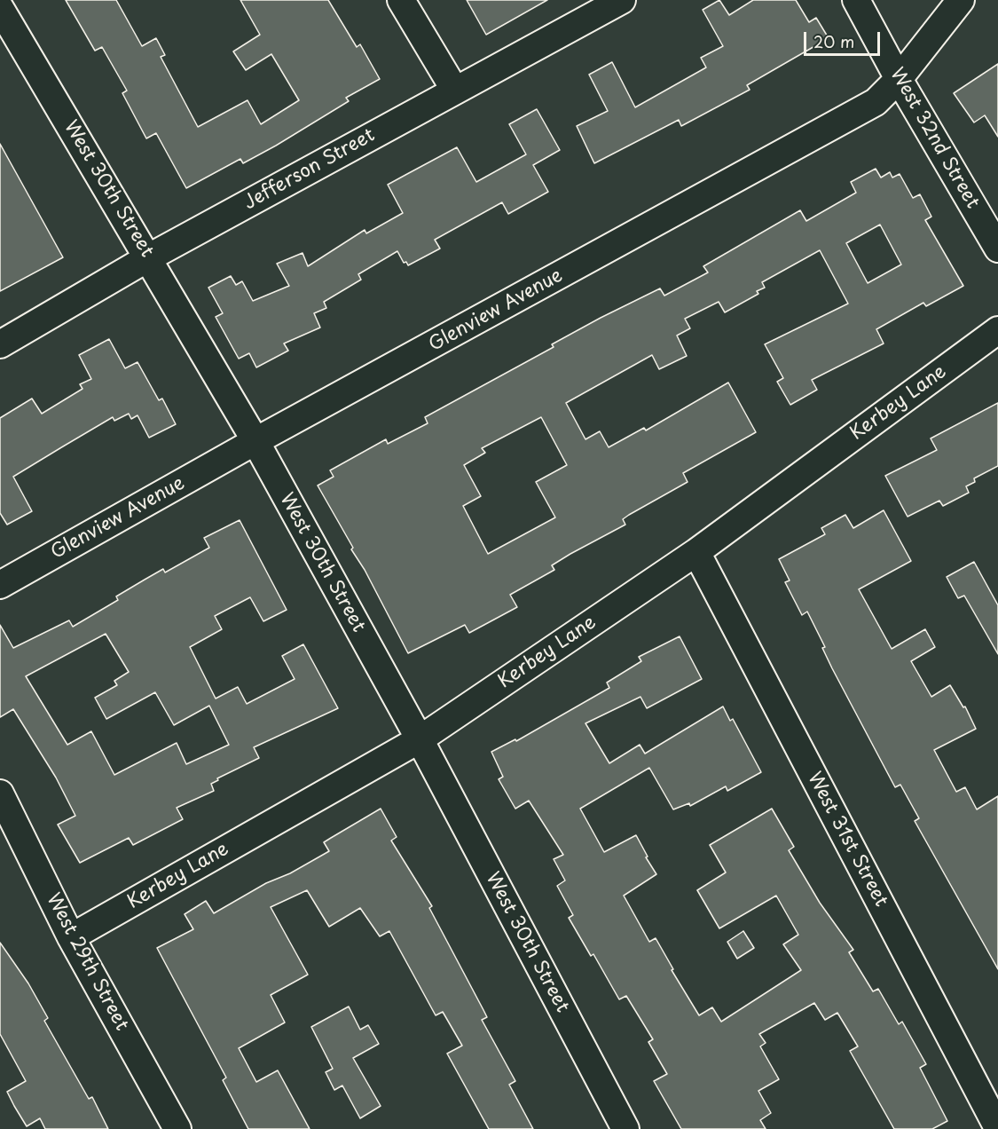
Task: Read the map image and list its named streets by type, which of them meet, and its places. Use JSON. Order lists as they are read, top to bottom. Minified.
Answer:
{"streets":{"street":["West 32nd Street","Jefferson Street","West 30th Street","Glenview Avenue","Kerbey Lane","West 31st Street","West 29th Street"]},"crossings":[["West 32nd Street","Glenview Avenue"],["Jefferson Street","West 30th Street"],["West 30th Street","Glenview Avenue"],["West 30th Street","Kerbey Lane"],["Kerbey Lane","West 31st Street"],["Kerbey Lane","West 29th Street"]],"scale_bar":"20 m"}
